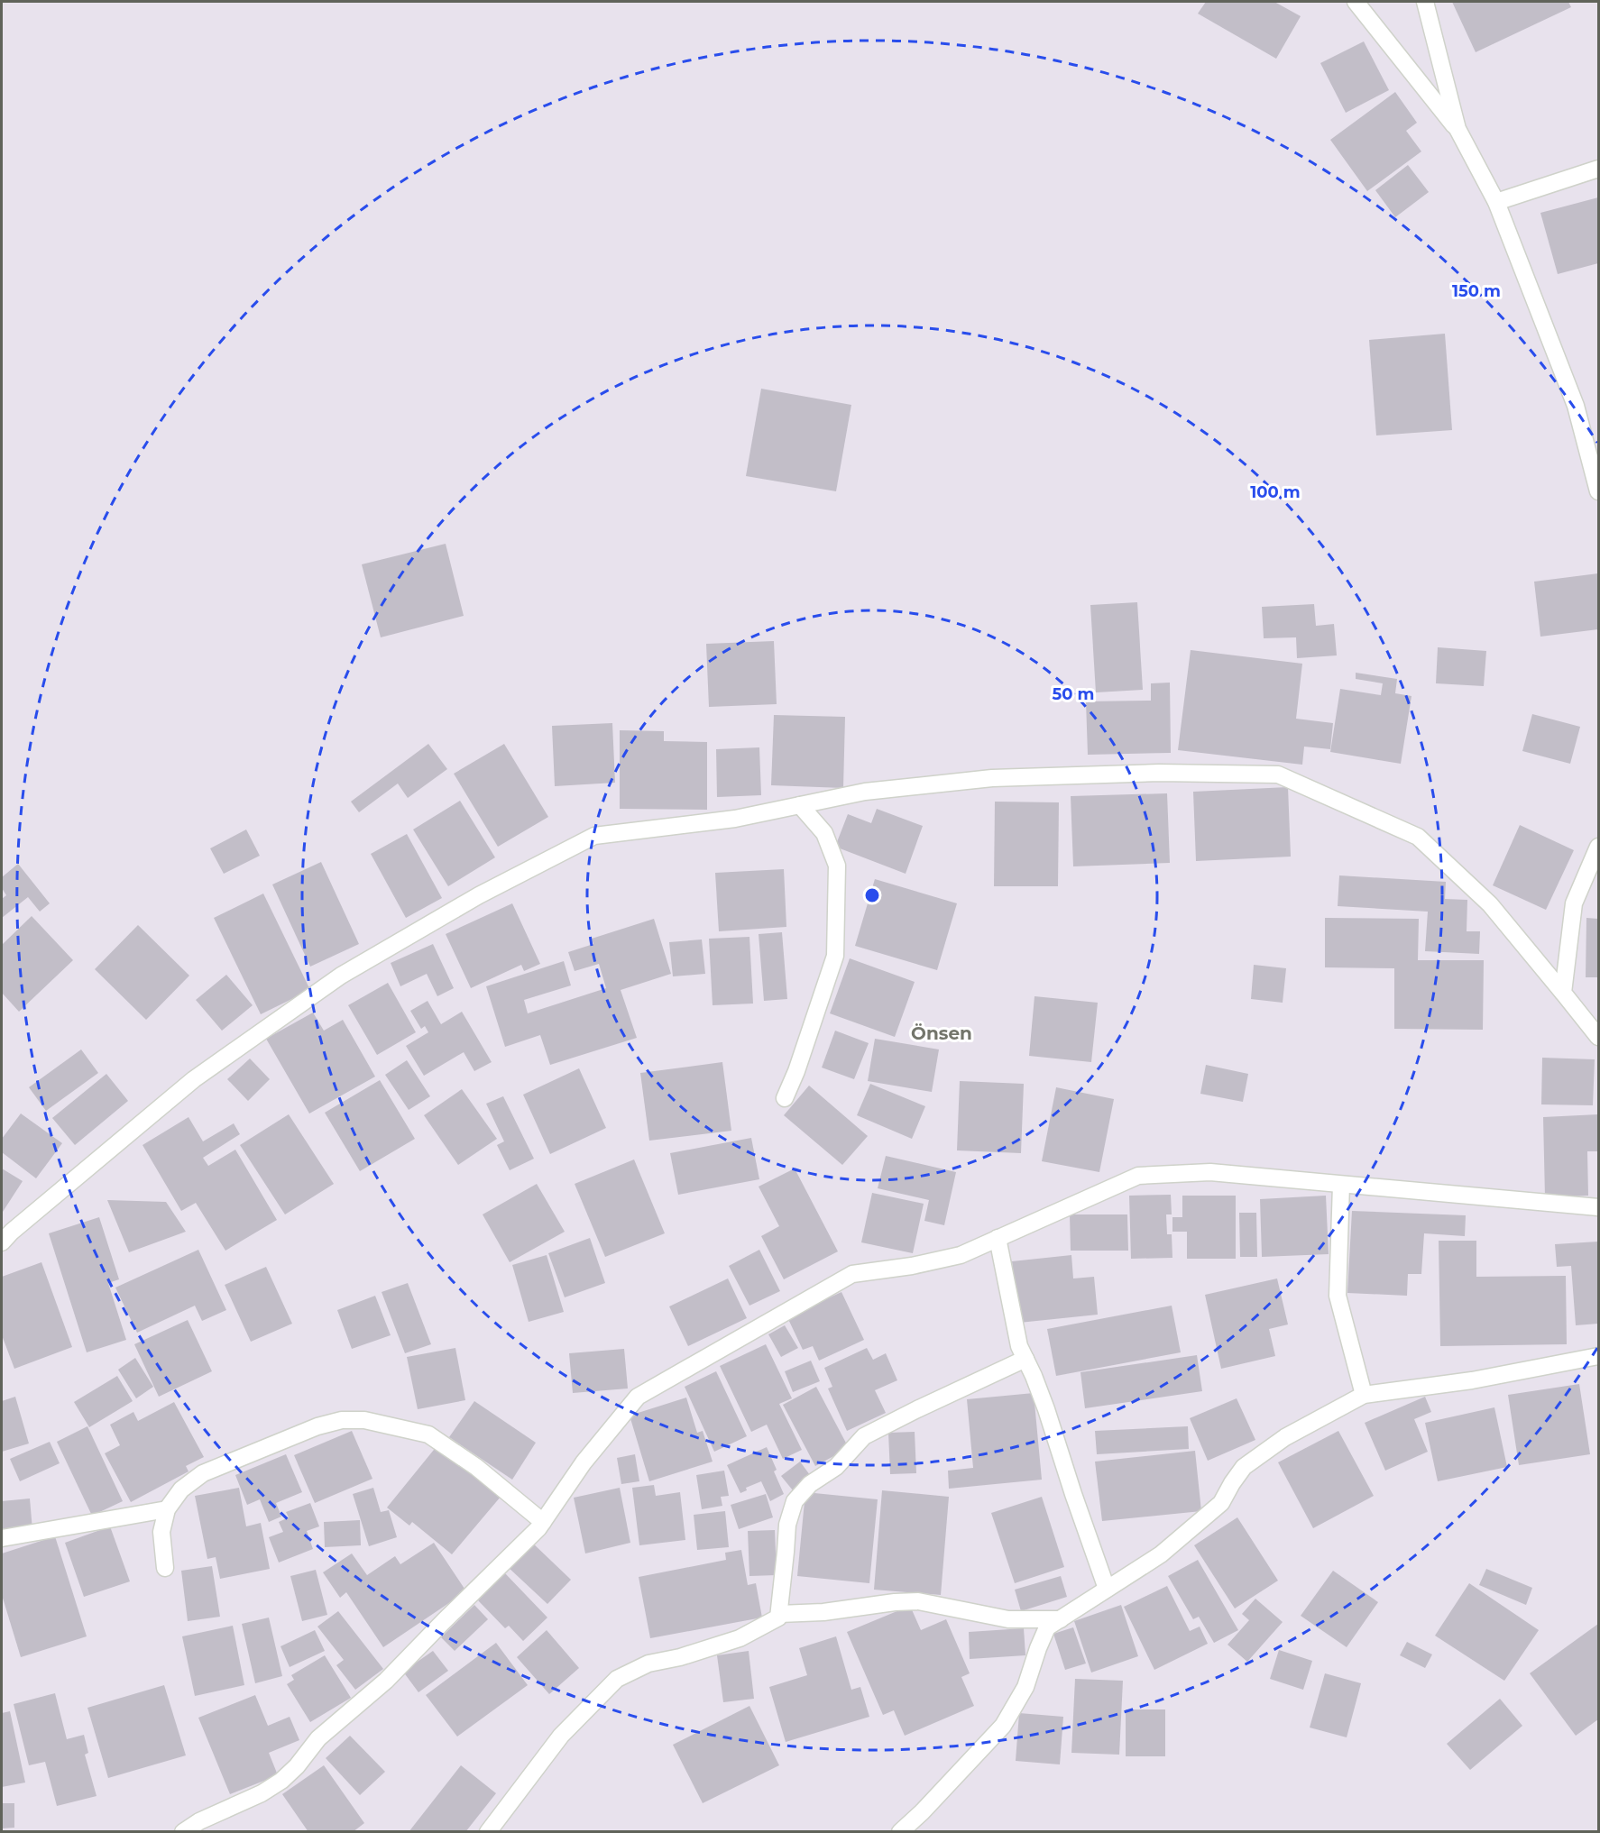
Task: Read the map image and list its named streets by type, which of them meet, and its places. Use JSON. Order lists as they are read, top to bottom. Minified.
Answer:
{"districts":["Önsen"],"rings":["150 m","100 m","50 m"]}
